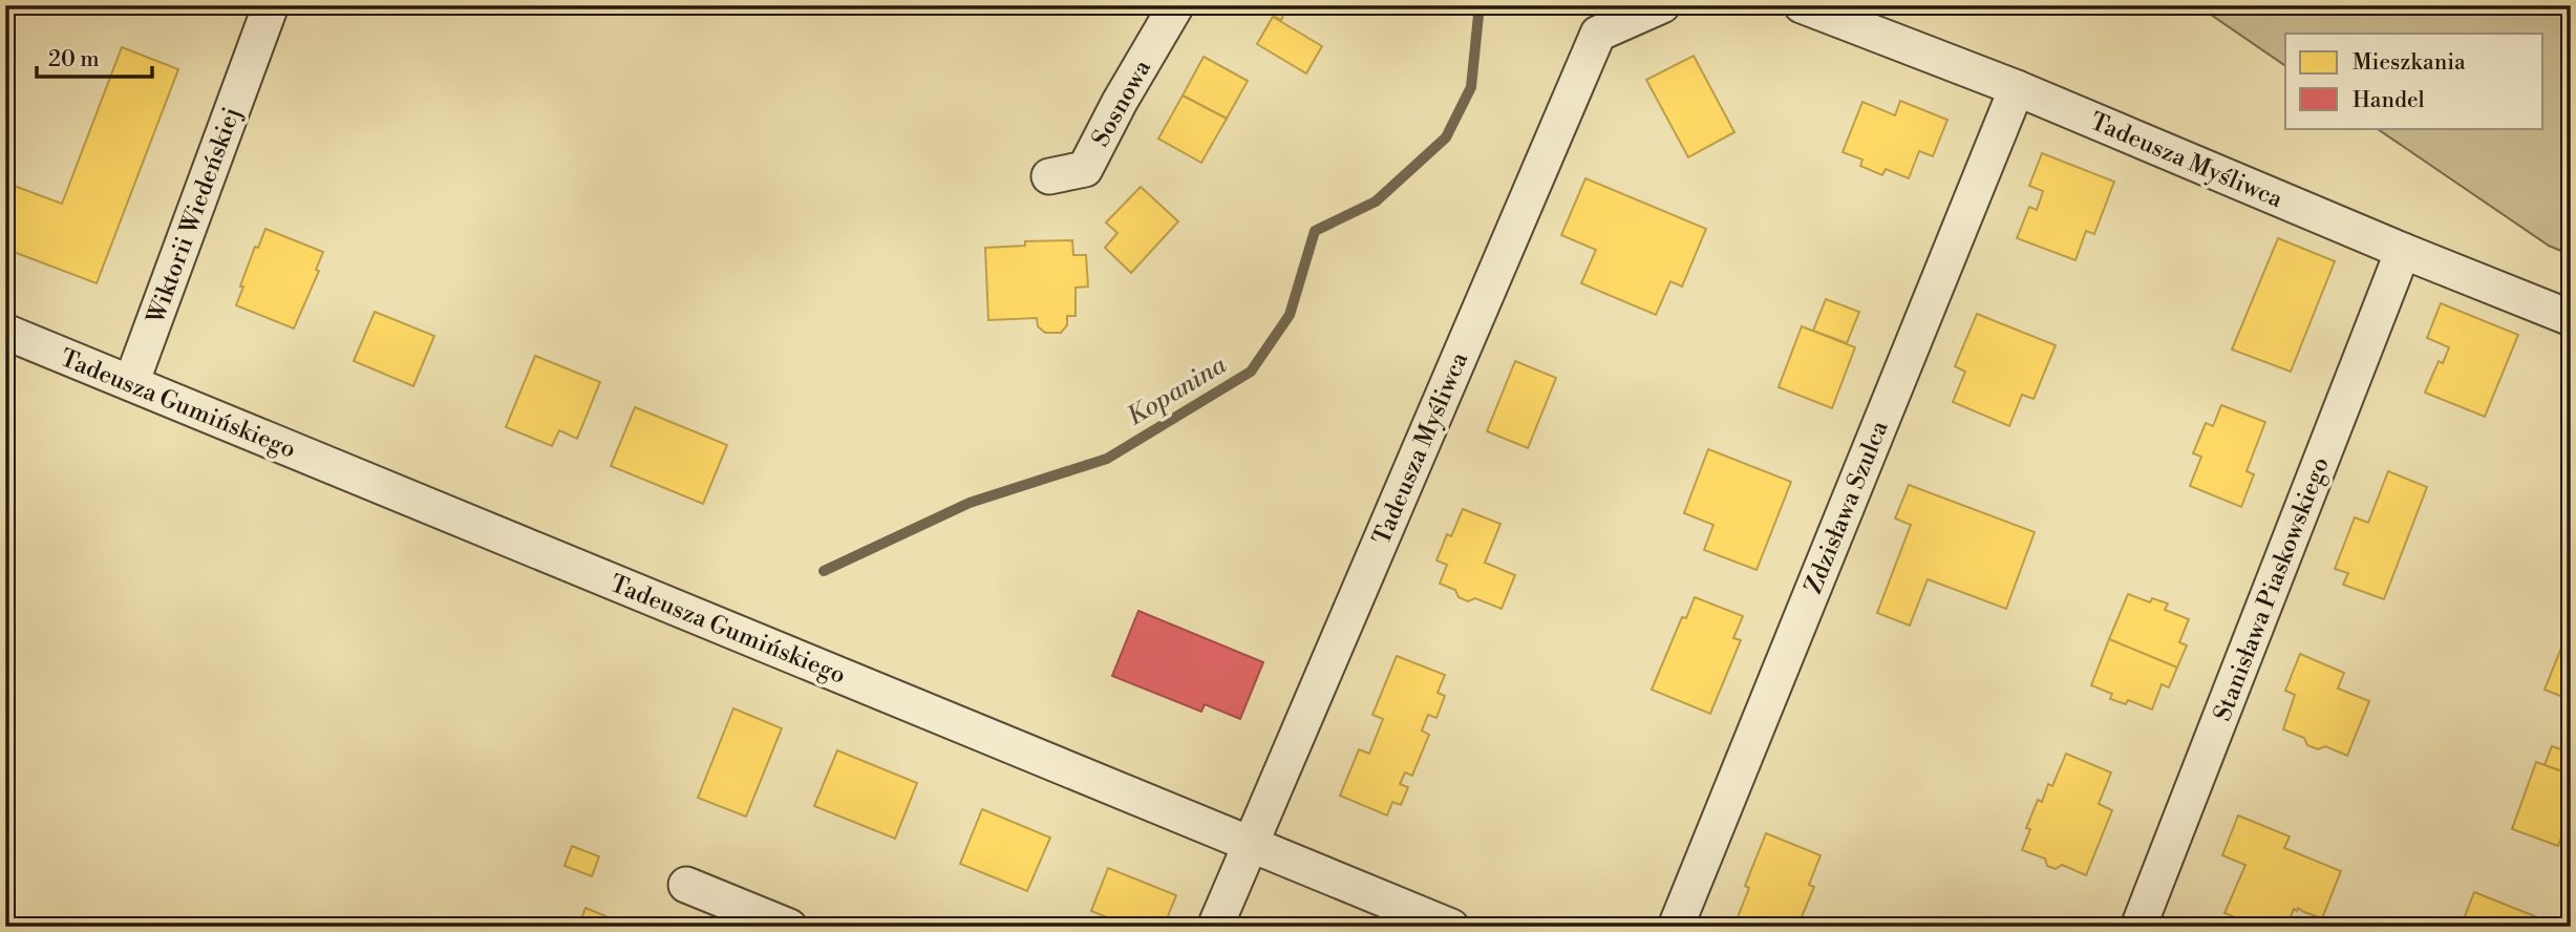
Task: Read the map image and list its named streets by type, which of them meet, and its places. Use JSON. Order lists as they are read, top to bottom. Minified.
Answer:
{"streets":{"street":["Sosnowa","Tadeusza Myśliwca","Wiktorii Wiedeńskiej","Tadeusza Gumińskiego","Zdzisława Szulca","Stanisława Piaskowskiego"]},"crossings":[["Tadeusza Myśliwca","Tadeusza Gumińskiego"],["Tadeusza Myśliwca","Zdzisława Szulca"],["Tadeusza Myśliwca","Stanisława Piaskowskiego"],["Wiktorii Wiedeńskiej","Tadeusza Gumińskiego"]],"water":["Kopanina"],"legend":["Mieszkania","Handel"],"scale_bar":"20 m"}
